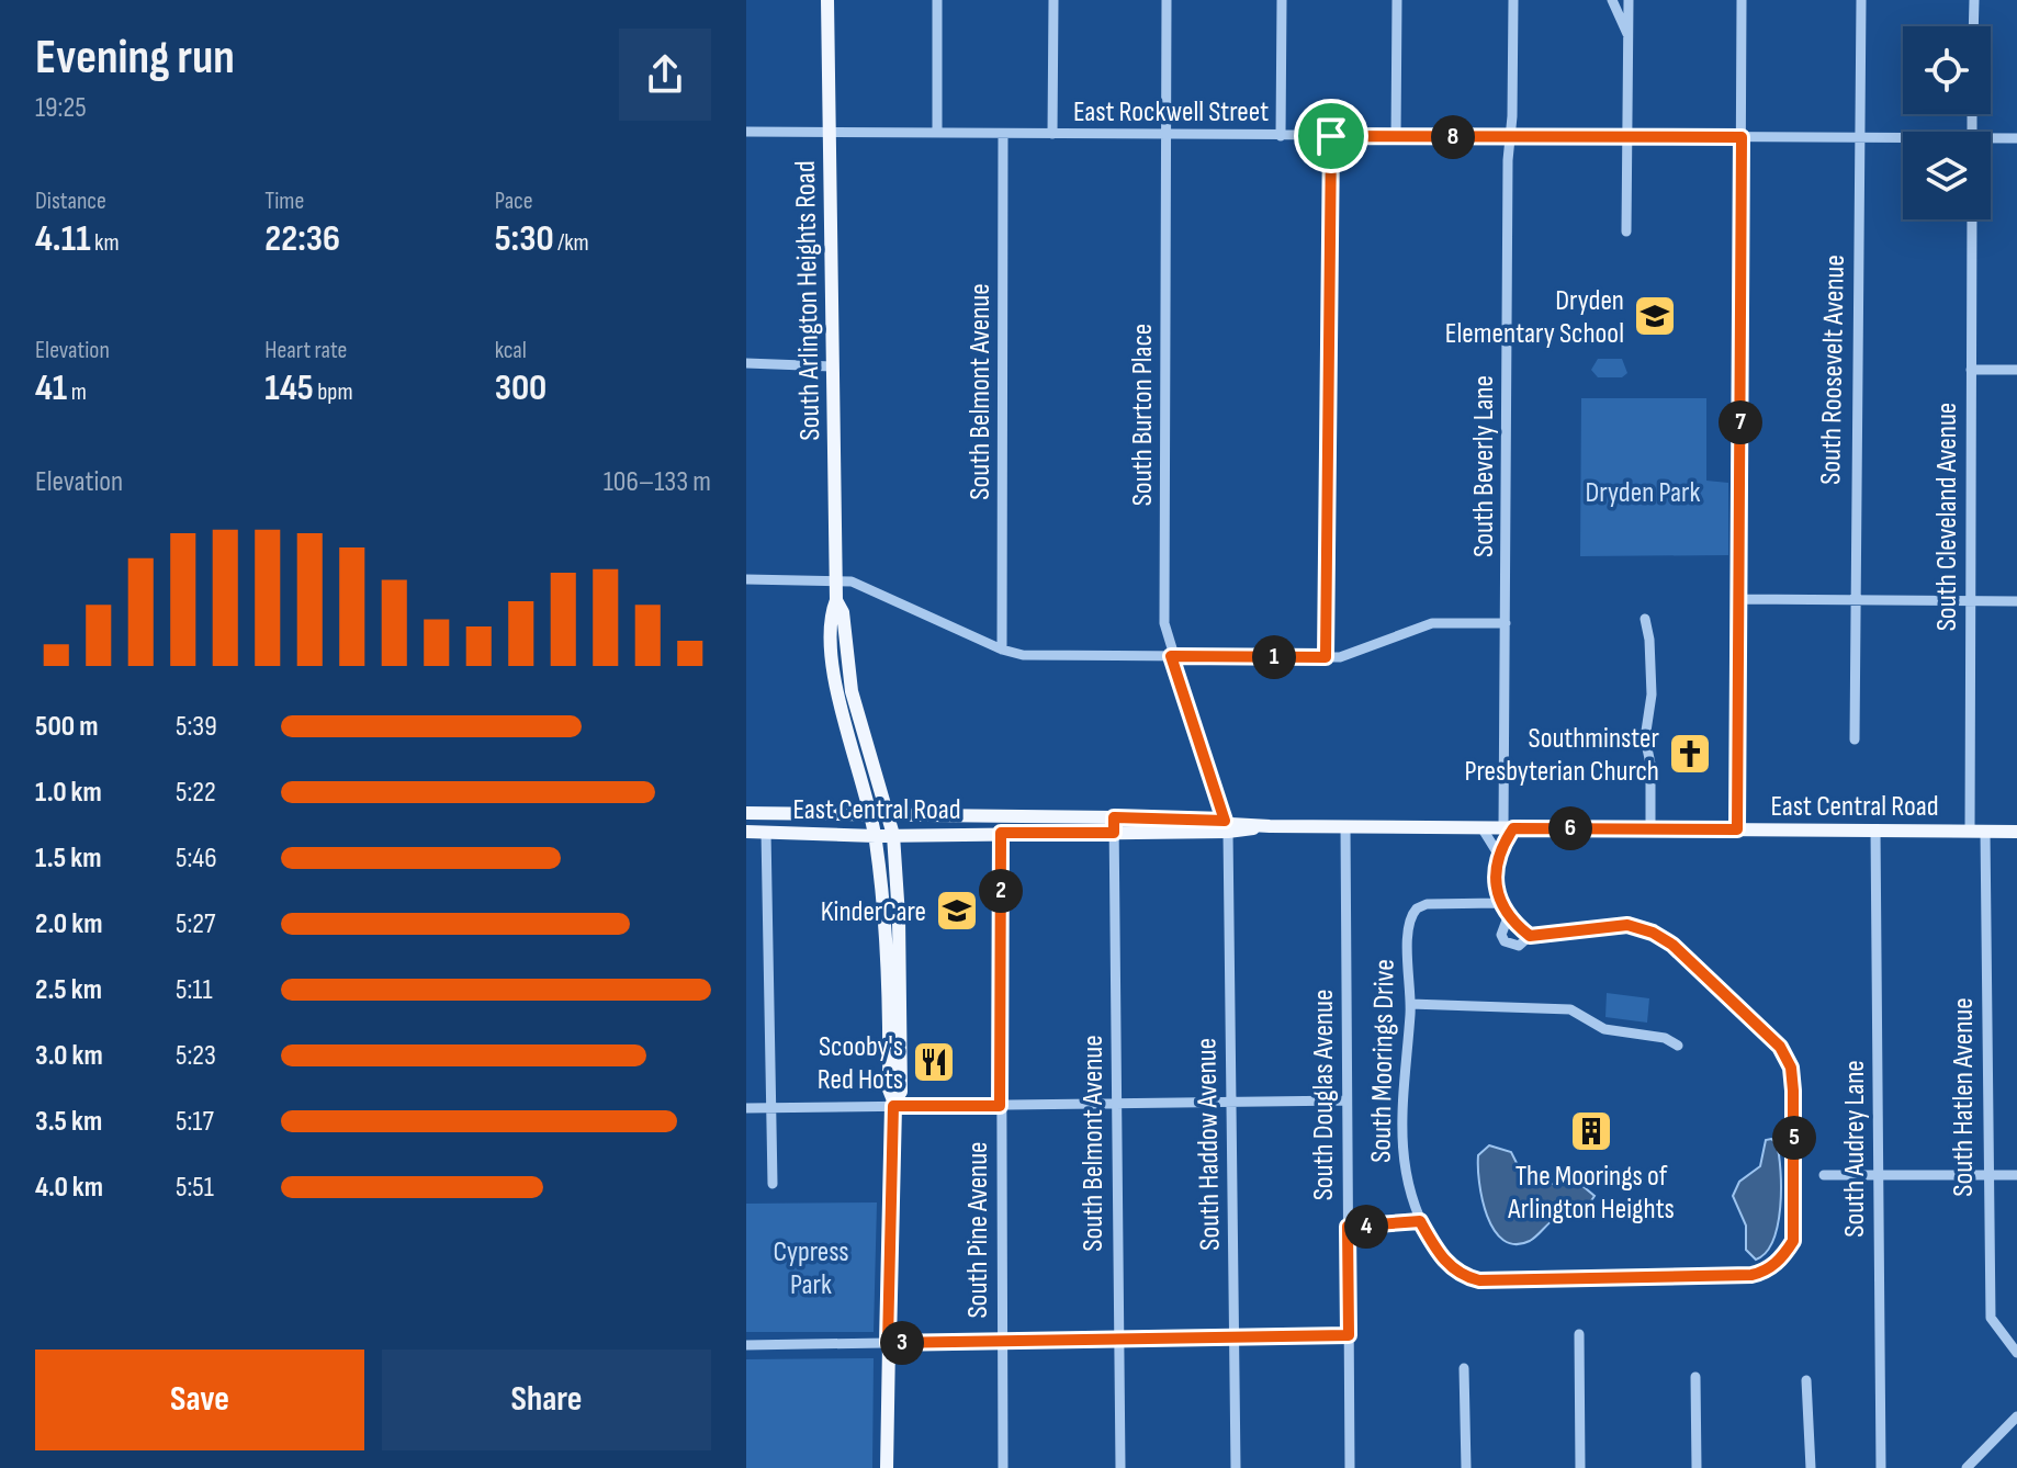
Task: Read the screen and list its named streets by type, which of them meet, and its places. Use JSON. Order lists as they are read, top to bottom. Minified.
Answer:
{"streets":{"main road":["South Arlington Heights Road","East Central Road"],"street":["East Rockwell Street","South Roosevelt Avenue","South Belmont Avenue","South Burton Place","South Beverly Lane","South Cleveland Avenue","South Moorings Drive","South Douglas Avenue","South Hatlen Avenue","South Haddow Avenue","South Audrey Lane","South Pine Avenue"]},"crossings":[["East Rockwell Street","South Arlington Heights Road"],["East Rockwell Street","South Roosevelt Avenue"],["East Rockwell Street","South Belmont Avenue"],["East Rockwell Street","South Burton Place"],["East Rockwell Street","South Beverly Lane"],["South Arlington Heights Road","East Central Road"],["South Belmont Avenue","East Central Road"],["South Burton Place","East Central Road"],["South Burton Place","South Haddow Avenue"],["South Beverly Lane","East Central Road"],["South Cleveland Avenue","East Central Road"],["East Central Road","South Douglas Avenue"],["East Central Road","South Hatlen Avenue"],["East Central Road","South Haddow Avenue"],["East Central Road","South Audrey Lane"],["East Central Road","South Pine Avenue"]],"parks":["Dryden Park","Cypress Park"],"places":{"school or university":["Dryden Elementary School","KinderCare"],"church":["Southminster Presbyterian Church"],"restaurant":["Scooby's Red Hots"],"building":["The Moorings of Arlington Heights"]},"page":{"heading":["Evening run","19:25"],"pins":["8","7","1","6","2","5","4","3"],"stats":[["Distance","4.11 km"],["Time","22:36"],["Pace","5:30 /km"],["Elevation","41 m"],["Heart rate","145 bpm"],["kcal","300"]],"chart":["Elevation","106–133 m"],"list":[{"name":"500 m","note":"5:39"},{"name":"1.0 km","note":"5:22"},{"name":"1.5 km","note":"5:46"},{"name":"2.0 km","note":"5:27"},{"name":"2.5 km","note":"5:11"},{"name":"3.0 km","note":"5:23"},{"name":"3.5 km","note":"5:17"},{"name":"4.0 km","note":"5:51"}],"buttons":["Save","Share"]}}
